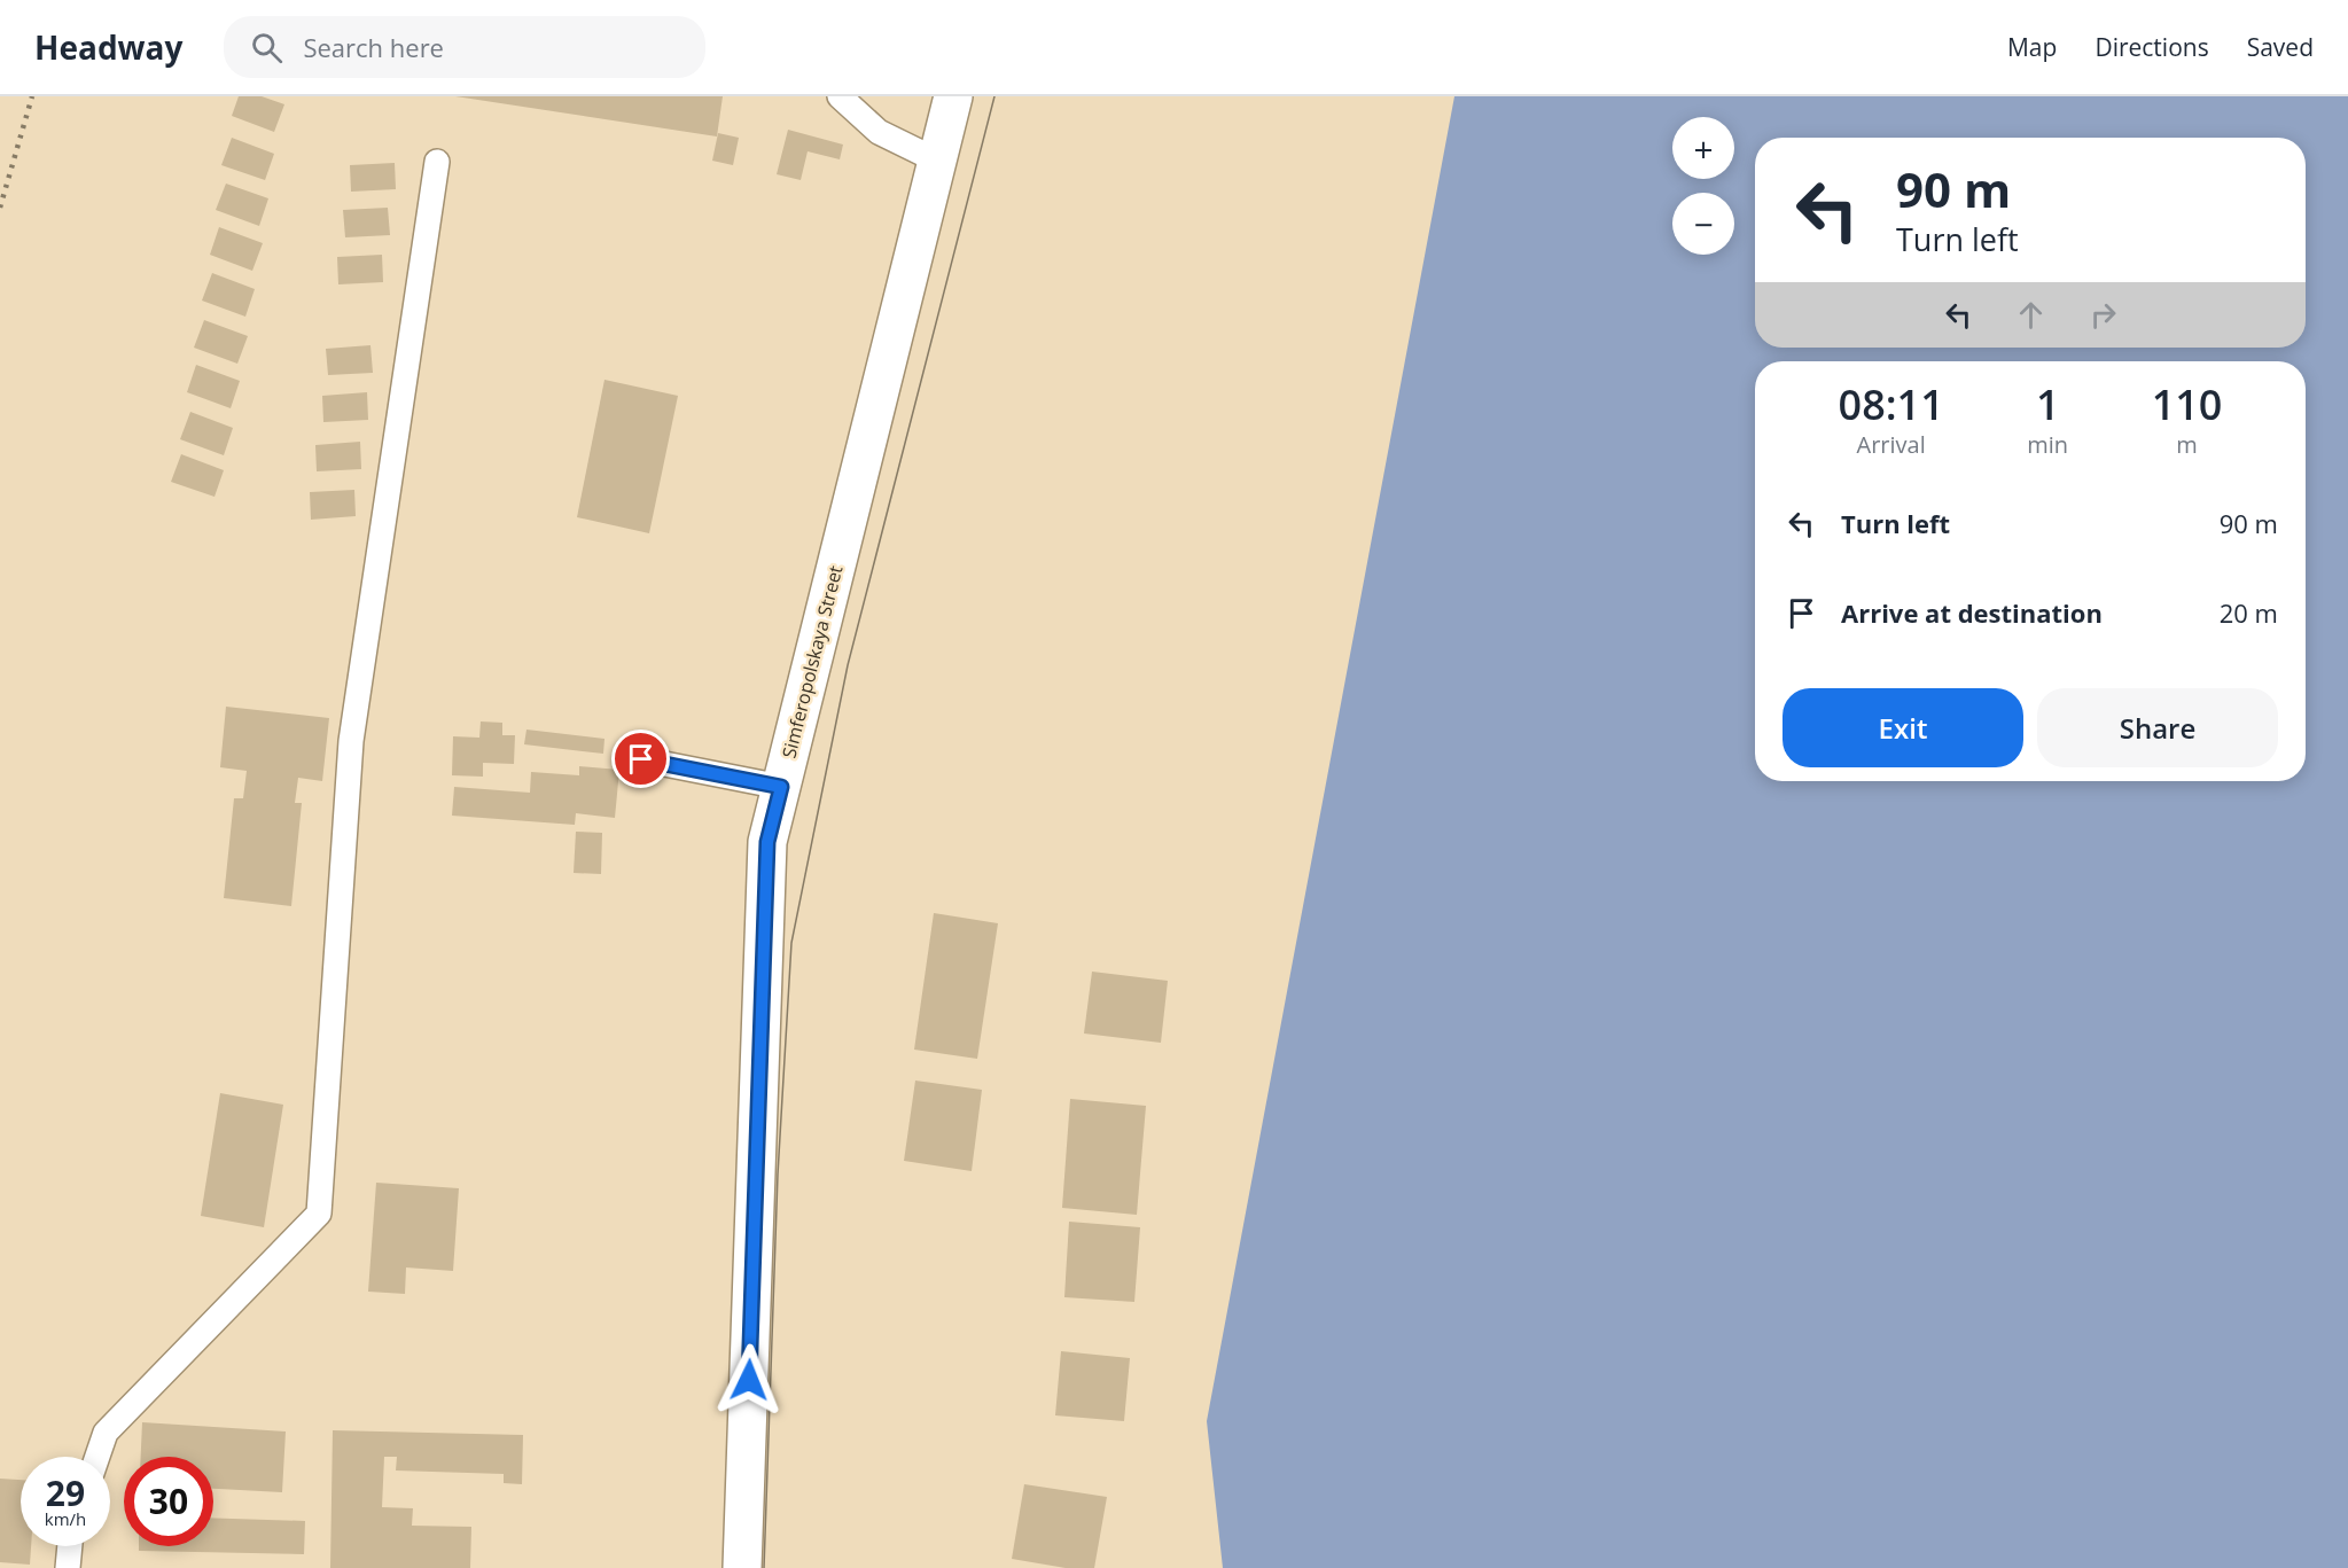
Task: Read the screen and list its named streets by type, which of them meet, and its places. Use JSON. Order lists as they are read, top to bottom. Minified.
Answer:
{"streets":{"street":["Simferopolskaya Street"]},"page":{"header":"Headway","search":"Search here","nav":["Map","Directions","Saved"],"map_buttons":["+","−"],"turn":["90 m","Turn left"],"eta":["08:11","Arrival","1","min","110","m"],"list":[{"name":"Turn left","value":"90 m"},{"name":"Arrive at destination","value":"20 m"}],"buttons":["Exit","Share"],"speed":"29 km/h","limit":"30"}}
